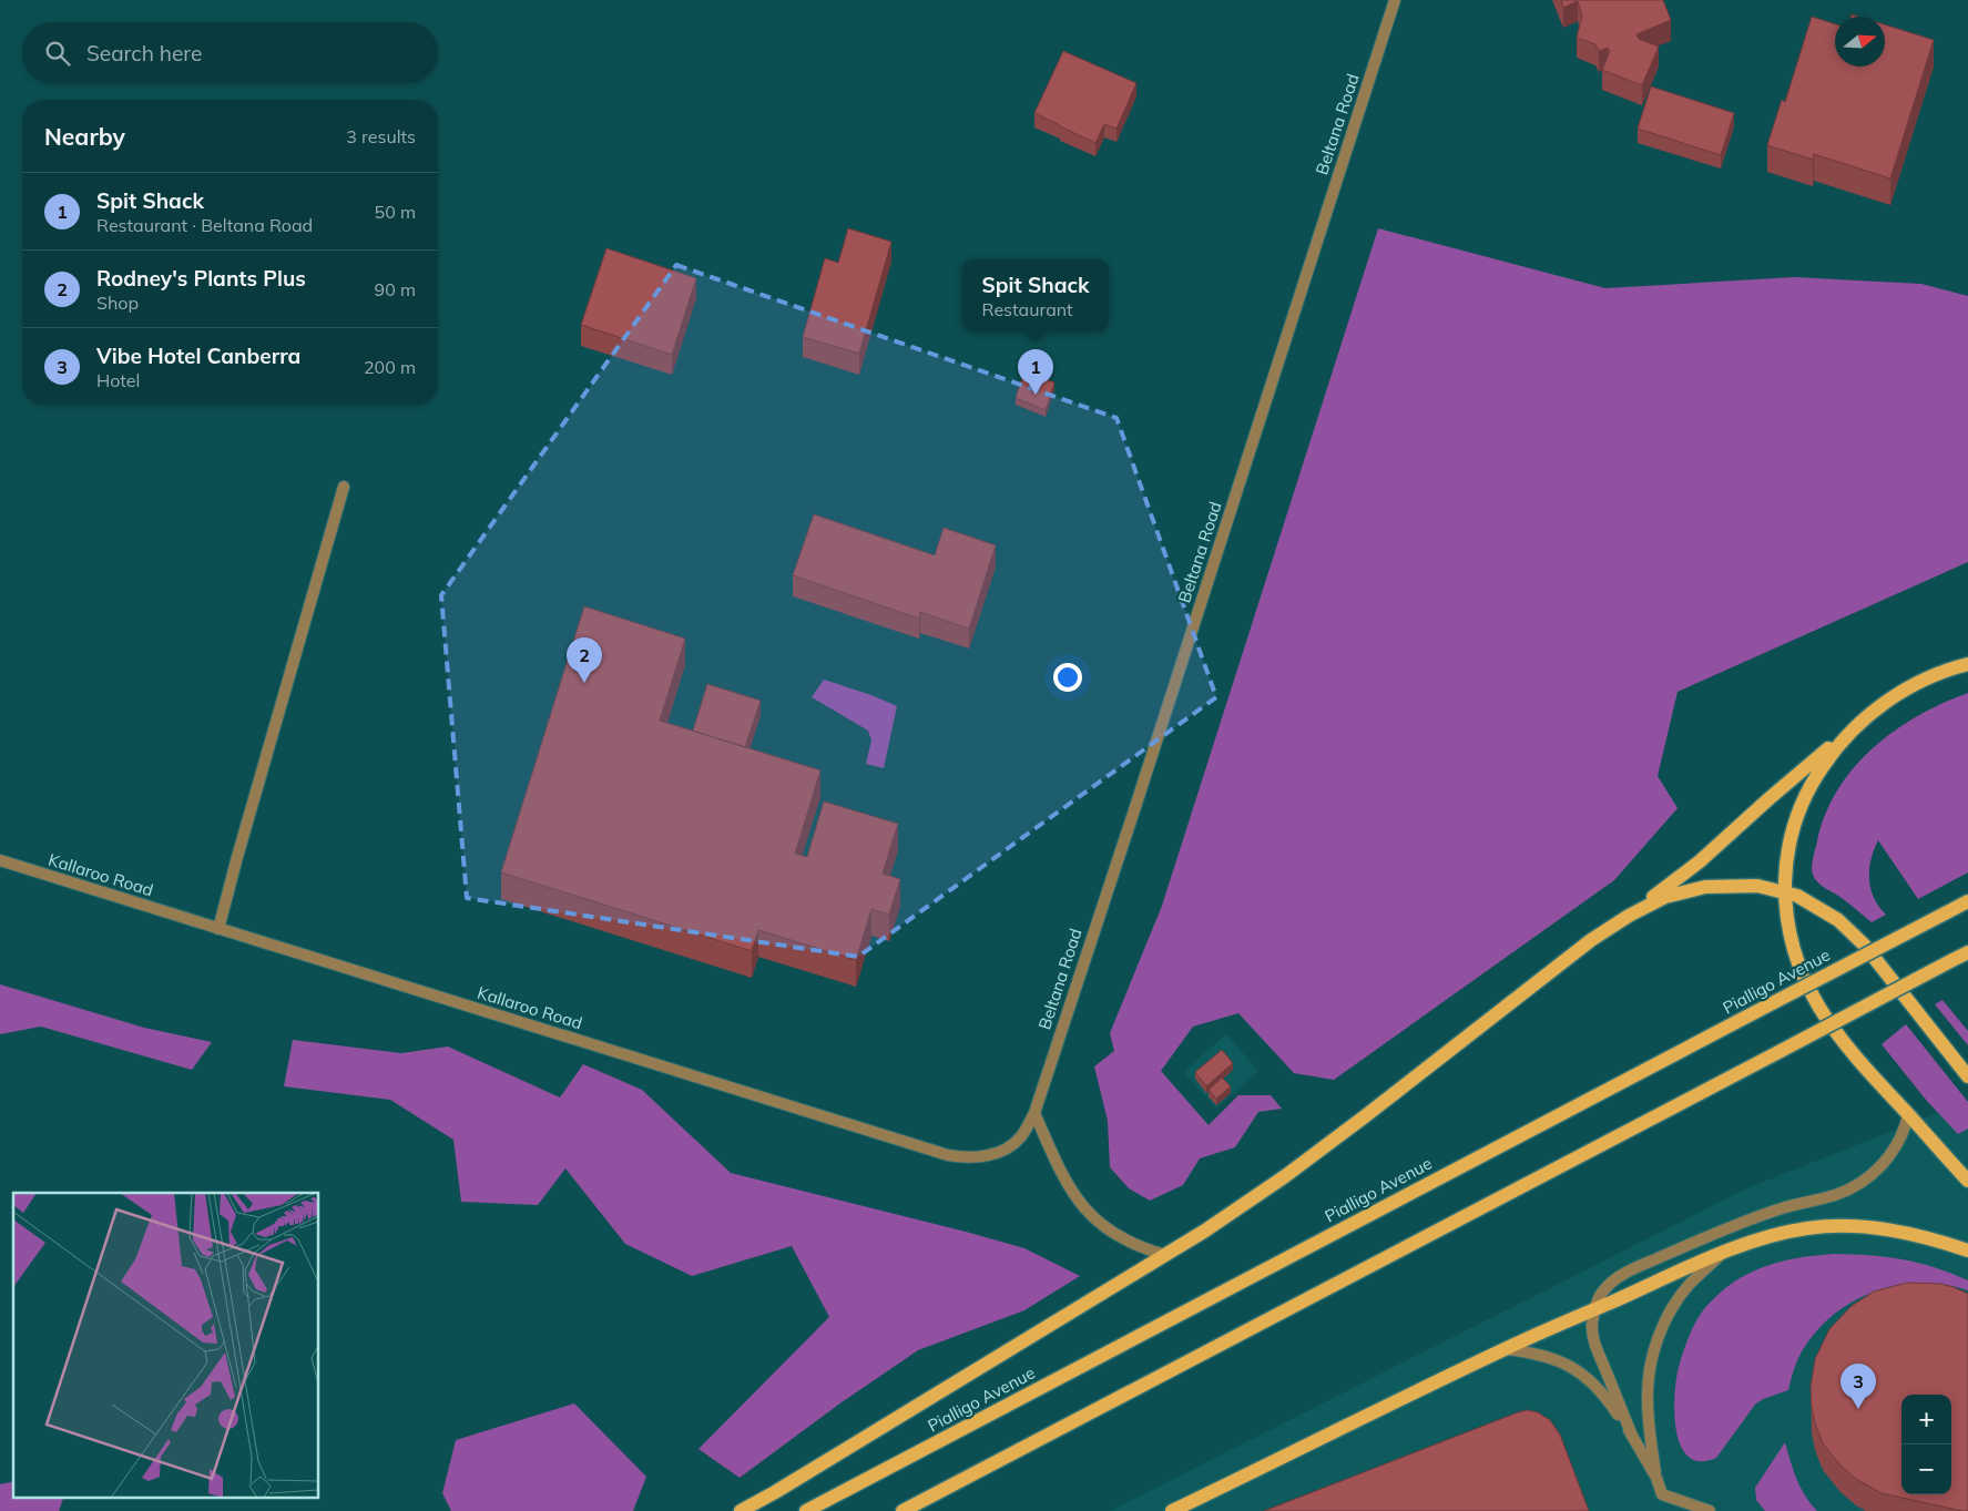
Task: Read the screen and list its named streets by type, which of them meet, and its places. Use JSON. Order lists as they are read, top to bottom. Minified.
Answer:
{"streets":{"main road":["Pialligo Avenue"],"street":["Beltana Road","Kallaroo Road"]},"crossings":[["Beltana Road","Kallaroo Road"]],"north":"right","page":{"search":"Search here","heading":["Nearby","3 results"],"list":[{"mark":"1","name":"Spit Shack","note":"Restaurant · Beltana Road","value":"50 m"},{"mark":"2","name":"Rodney's Plants Plus","note":"Shop","value":"90 m"},{"mark":"3","name":"Vibe Hotel Canberra","note":"Hotel","value":"200 m"}],"popup":["Spit Shack","Restaurant"],"pins":["1","2","3"],"map_buttons":["+","−"]}}
